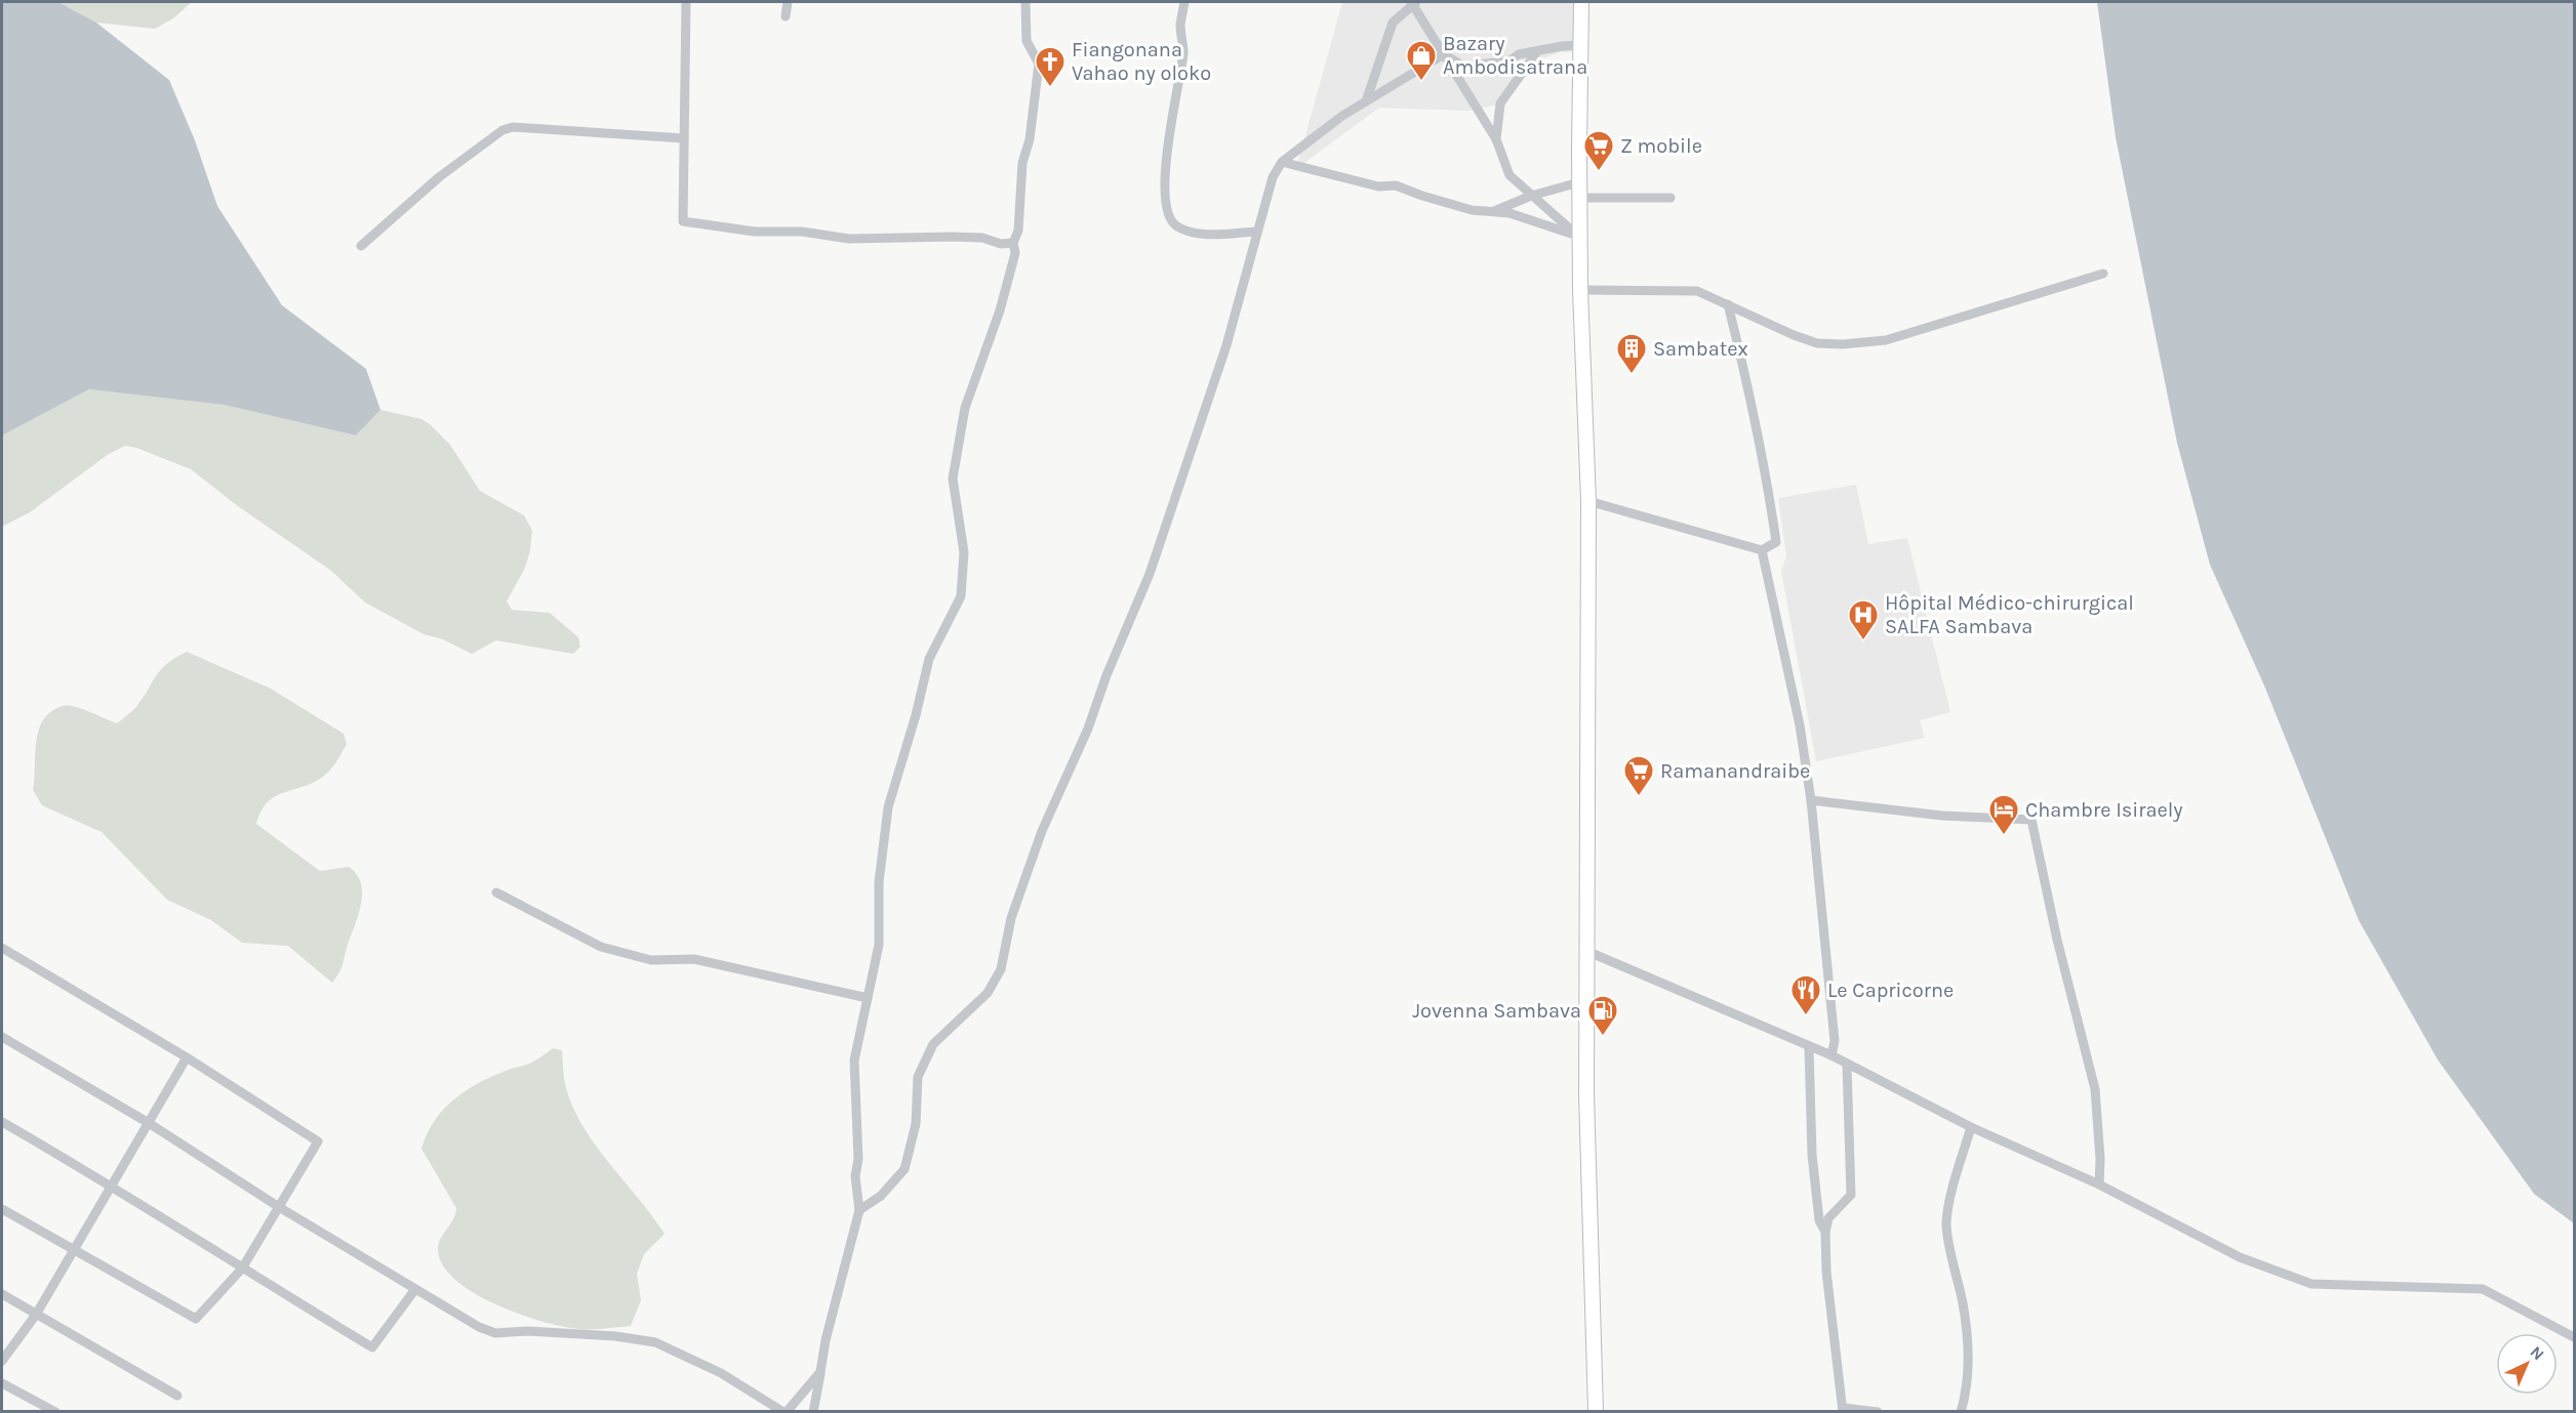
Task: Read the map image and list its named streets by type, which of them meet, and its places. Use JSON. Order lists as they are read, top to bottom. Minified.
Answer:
{"places":{"shop":["Bazary Ambodisatrana"],"church":["Fiangonana Vahao ny oloko"],"supermarket":["Z mobile","Ramanandraibe"],"building":["Sambatex"],"hospital":["Hôpital Médico-chirurgical SALFA Sambava"],"hotel":["Chambre Isiraely"],"restaurant":["Le Capricorne"],"fuel station":["Jovenna Sambava"]},"north":"top right"}
